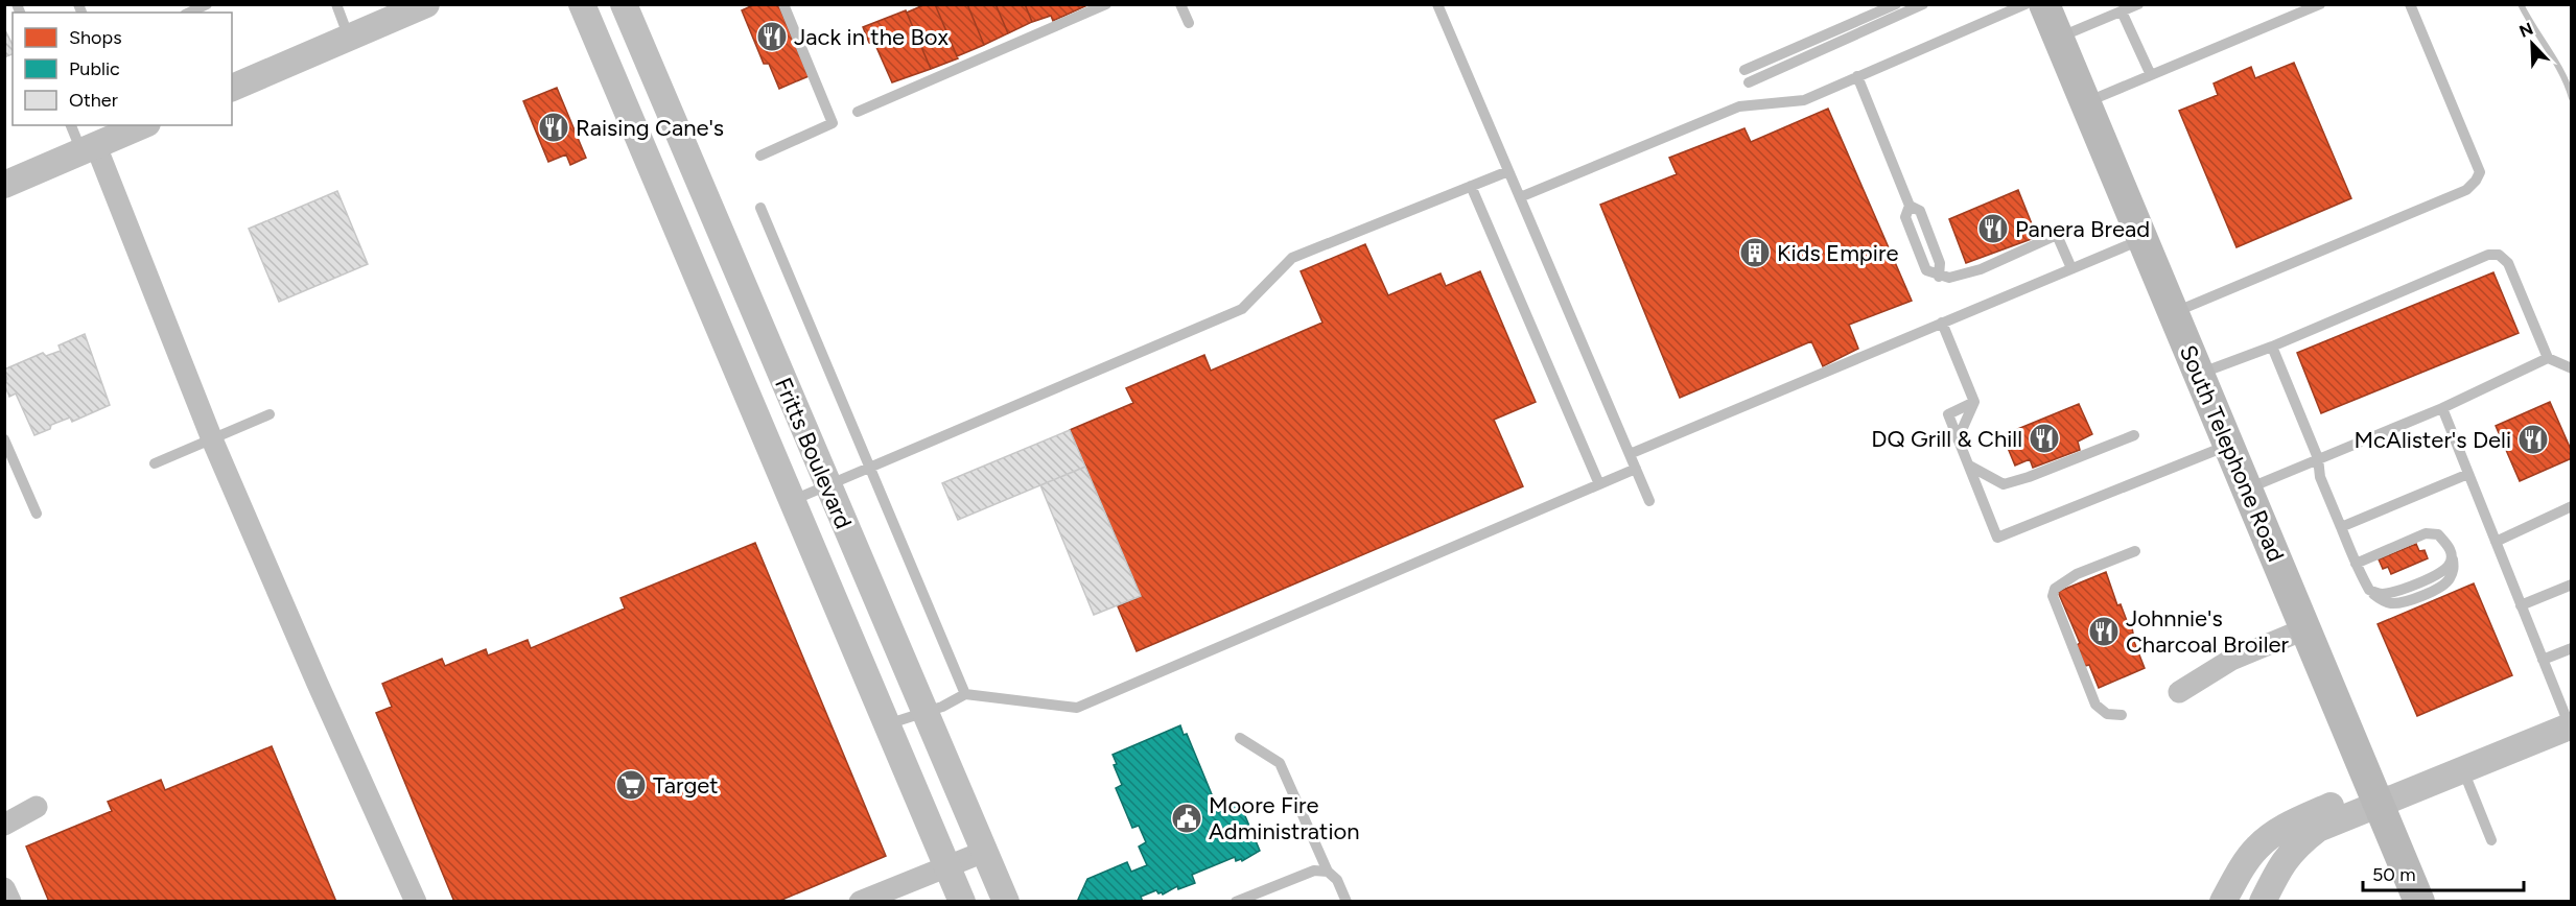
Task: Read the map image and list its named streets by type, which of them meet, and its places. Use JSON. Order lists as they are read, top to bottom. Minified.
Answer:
{"streets":{"main road":["South Telephone Road"],"street":["Fritts Boulevard"]},"places":{"restaurant":["Jack in the Box","Raising Cane's","Panera Bread","DQ Grill & Chill","McAlister's Deli","Johnnie's Charcoal Broiler"],"building":["Kids Empire"],"supermarket":["Target"],"public building":["Moore Fire Administration"]},"legend":["Shops","Public","Other"],"scale_bar":"50 m","north":"top left"}
